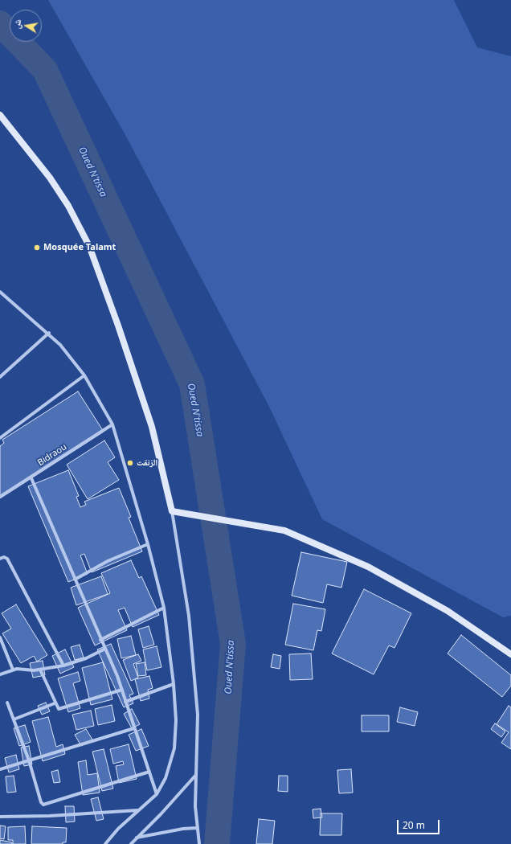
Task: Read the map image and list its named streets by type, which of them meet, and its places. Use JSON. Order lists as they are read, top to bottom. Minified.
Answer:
{"streets":{"street":["Bidraou"]},"water":["Oued N'tissa"],"places":["Mosquée Talamt","الزنقت"],"scale_bar":"20 m","north":"left"}
